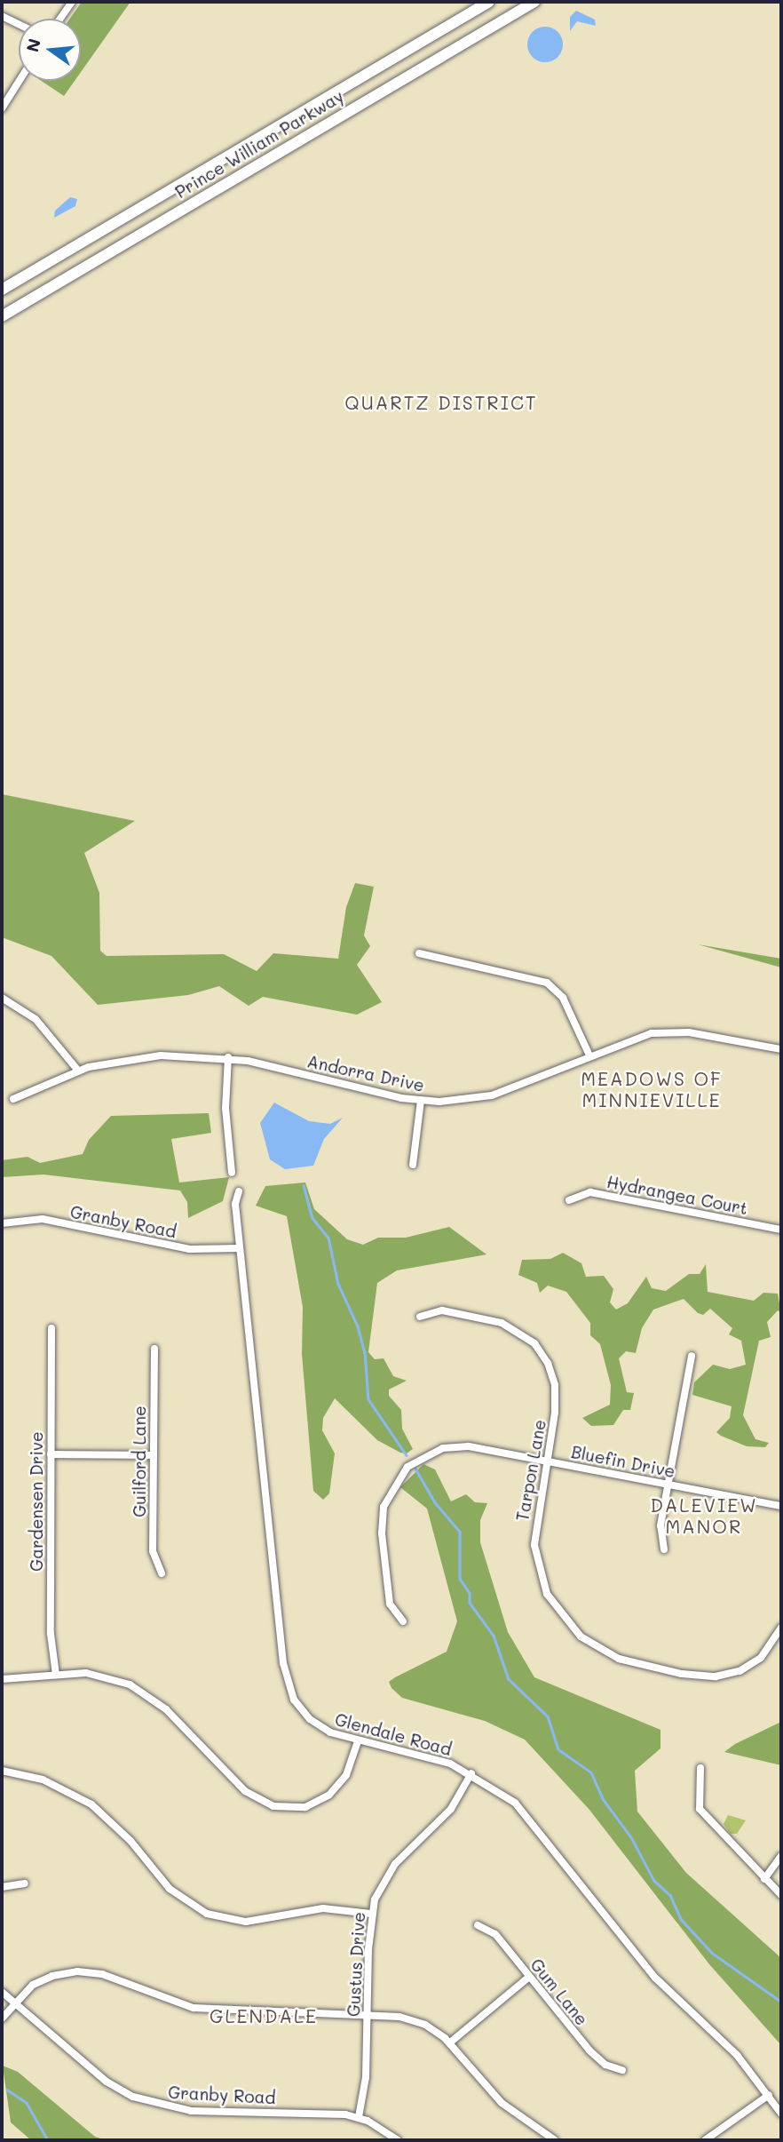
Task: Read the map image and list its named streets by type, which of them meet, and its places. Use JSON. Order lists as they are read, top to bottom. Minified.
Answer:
{"streets":{"highway":["Prince William Parkway"],"street":["Andorra Drive","Hydrangea Court","Granby Road","Guilford Lane","Bluefin Drive","Tarpon Lane","Gardensen Drive","Glendale Road","Gustus Drive","Gum Lane"]},"crossings":[["Granby Road","Glendale Road"],["Granby Road","Gustus Drive"],["Bluefin Drive","Tarpon Lane"],["Glendale Road","Gustus Drive"]],"districts":["QUARTZ DISTRICT","MEADOWS OF MINNIEVILLE","DALEVIEW MANOR","GLENDALE"],"north":"left"}
